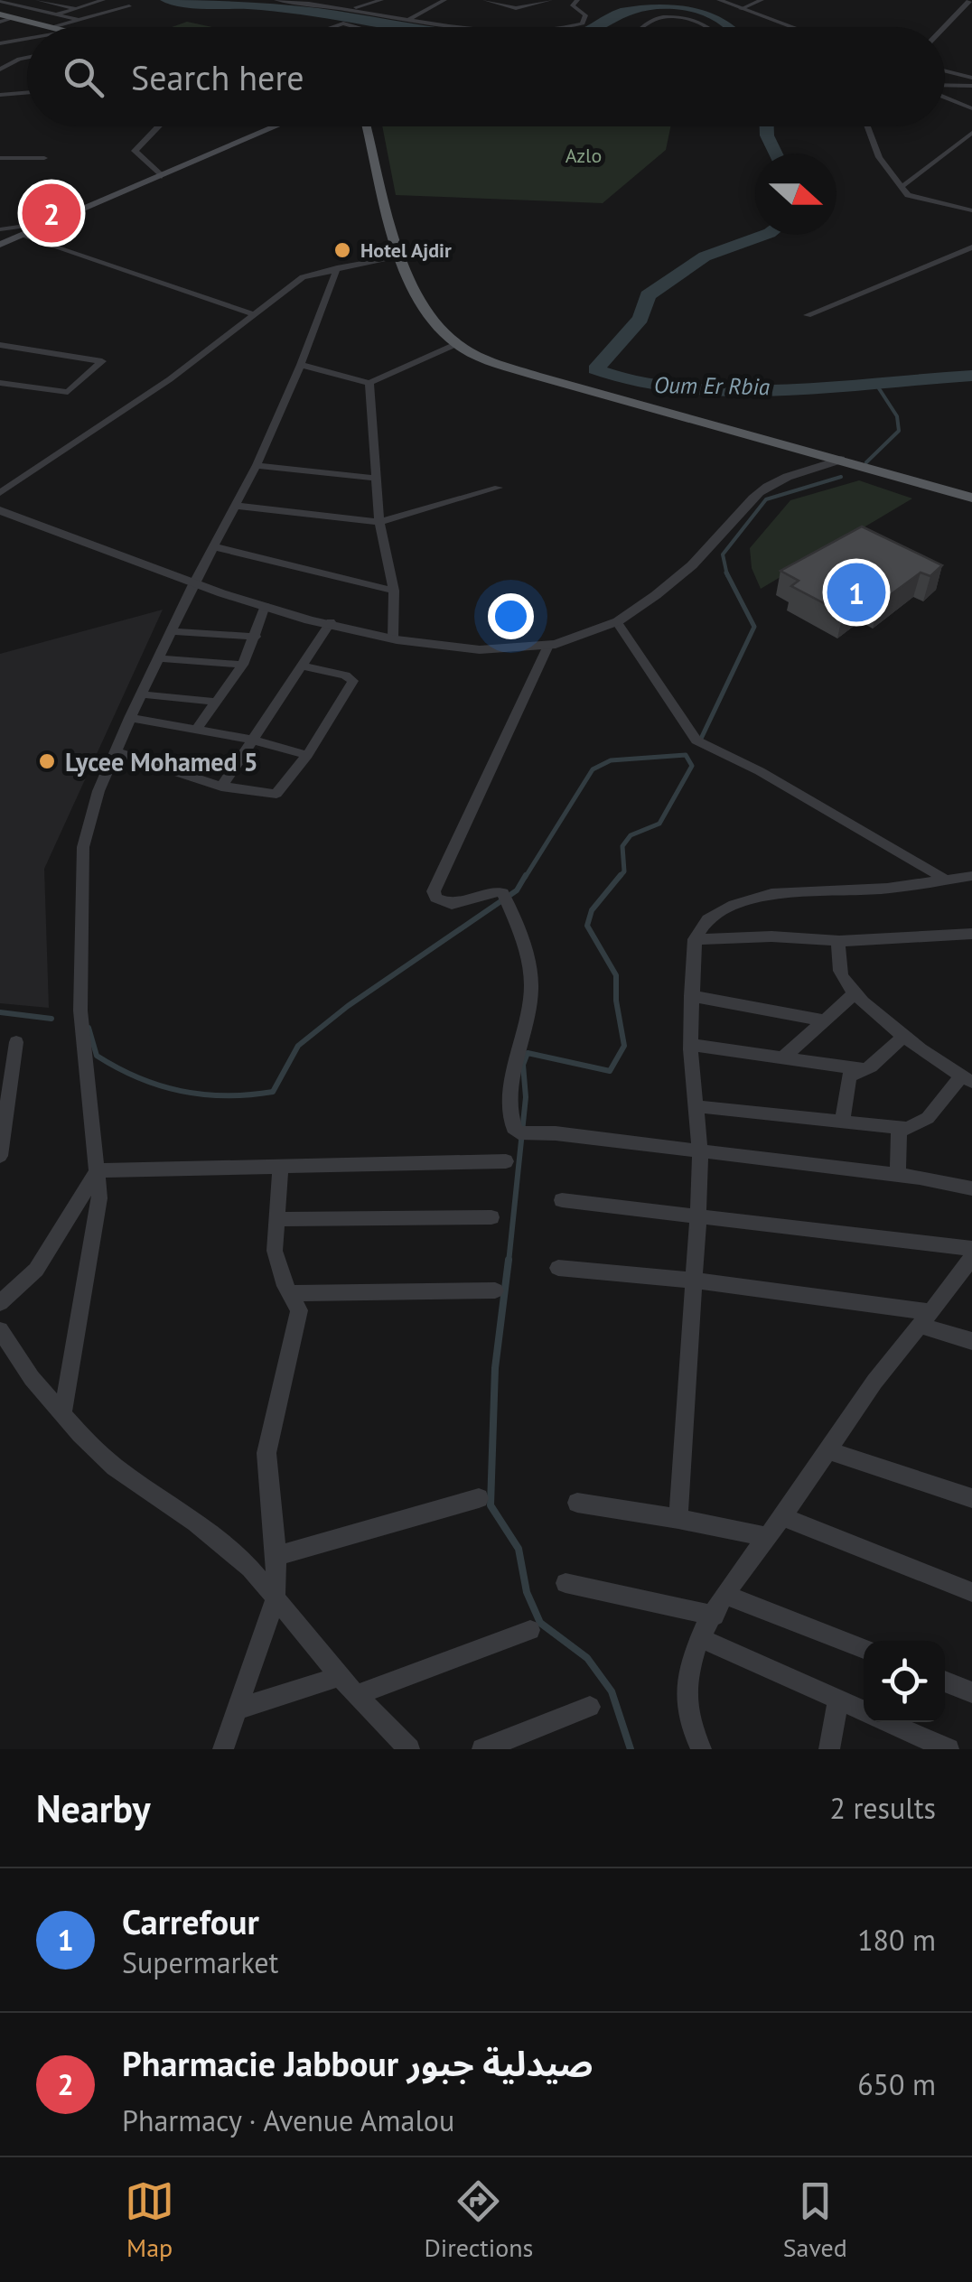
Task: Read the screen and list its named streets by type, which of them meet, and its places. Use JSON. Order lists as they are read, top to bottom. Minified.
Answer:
{"water":["Oum Er Rbia"],"parks":["Azlo"],"places":["Hotel Ajdir","Lycee Mohamed 5"],"north":"right","page":{"search":"Search here","pins":["2","1"],"heading":["Nearby","2 results"],"list":[{"mark":"1","name":"Carrefour","note":"Supermarket","value":"180 m"},{"mark":"2","name":"Pharmacie Jabbour صيدلية جبور","note":"Pharmacy · Avenue Amalou","value":"650 m"}],"nav":["Map","Directions","Saved"]}}
